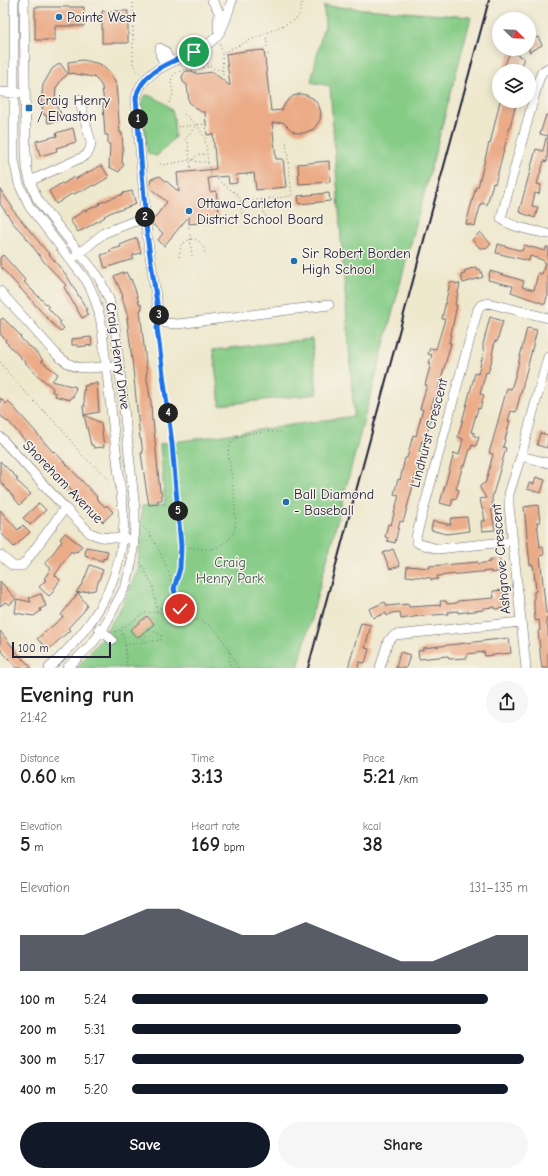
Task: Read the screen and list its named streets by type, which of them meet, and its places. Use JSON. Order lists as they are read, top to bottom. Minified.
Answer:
{"streets":{"street":["Craig Henry Drive","Lindhurst Crescent","Shoreham Avenue","Ashgrove Crescent"]},"crossings":[["Craig Henry Drive","Shoreham Avenue"],["Lindhurst Crescent","Ashgrove Crescent"]],"parks":["Craig Henry Park"],"places":{"other":["Pointe West","Ottawa-Carleton District School Board","Sir Robert Borden High School","Ball Diamond - Baseball"],"transit":["Craig Henry / Elvaston"]},"scale_bar":"100 m","north":"bottom right","page":{"pins":["1","2","3","4","5"],"scale":"100 m","heading":["Evening run","21:42"],"stats":[["Distance","0.60 km"],["Time","3:13"],["Pace","5:21 /km"],["Elevation","5 m"],["Heart rate","169 bpm"],["kcal","38"]],"chart":["Elevation","131–135 m"],"list":[{"name":"100 m","note":"5:24"},{"name":"200 m","note":"5:31"},{"name":"300 m","note":"5:17"},{"name":"400 m","note":"5:20"}],"buttons":["Save","Share"]}}
